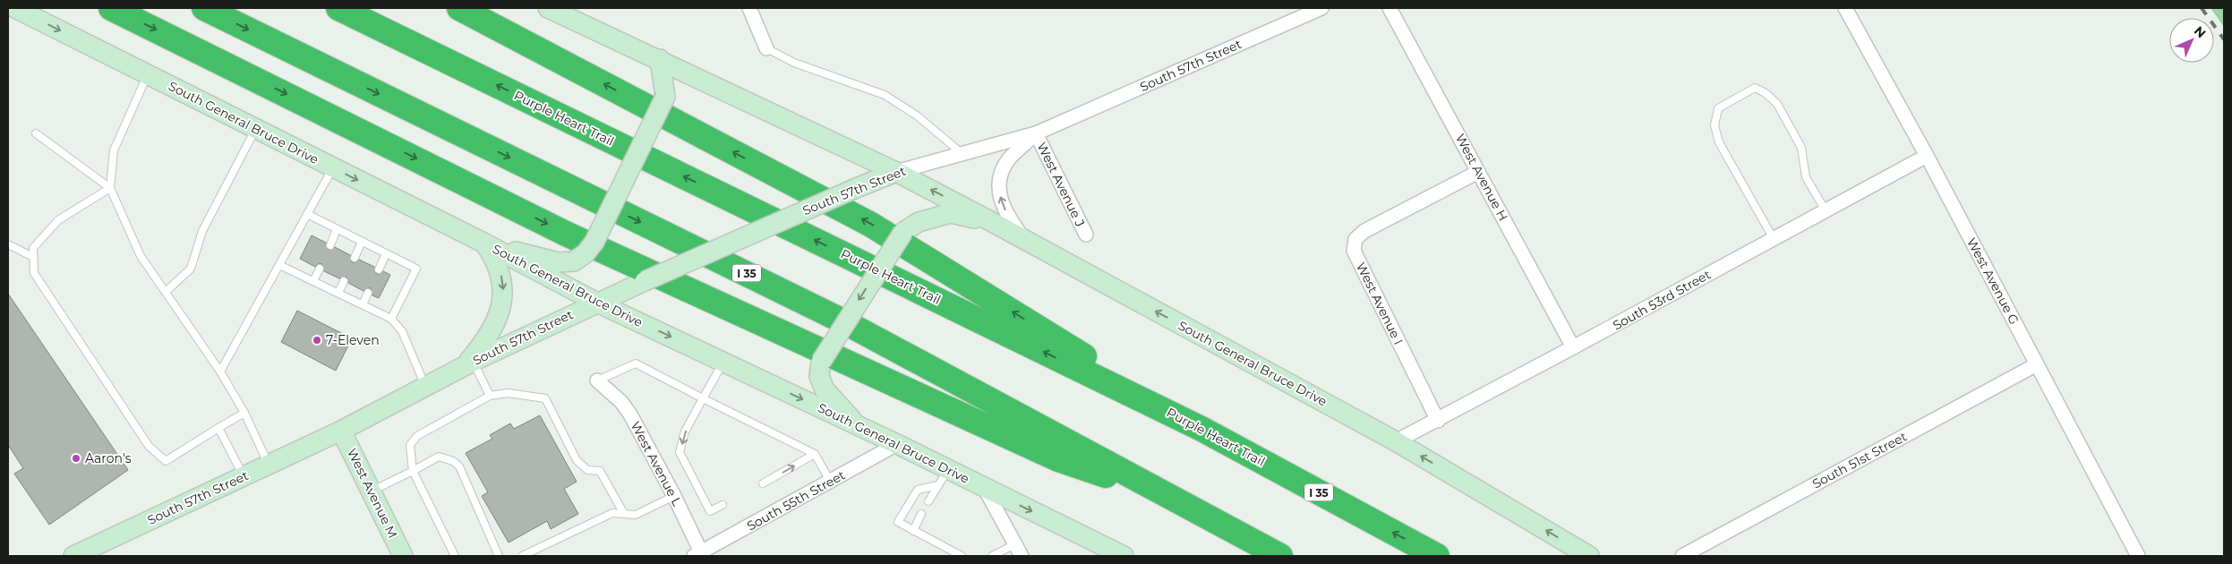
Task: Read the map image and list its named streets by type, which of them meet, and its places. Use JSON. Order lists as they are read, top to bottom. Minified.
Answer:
{"streets":{"highway":["Purple Heart Trail","I 35"],"main road":["South 57th Street","South General Bruce Drive","West Avenue M"],"street":["West Avenue H","West Avenue J","West Avenue G","South 53rd Street","West Avenue I","South 51st Street","West Avenue L","South 55th Street"]},"crossings":[["South 57th Street","South General Bruce Drive"],["South 57th Street","West Avenue J"],["South 57th Street","West Avenue M"],["South General Bruce Drive","South 53rd Street"],["South General Bruce Drive","South 55th Street"],["West Avenue H","South 53rd Street"],["West Avenue H","West Avenue I"],["West Avenue G","South 53rd Street"],["West Avenue G","South 51st Street"],["South 53rd Street","West Avenue I"],["West Avenue L","South 55th Street"]],"places":["7-Eleven","Aaron's"],"north":"top right"}
